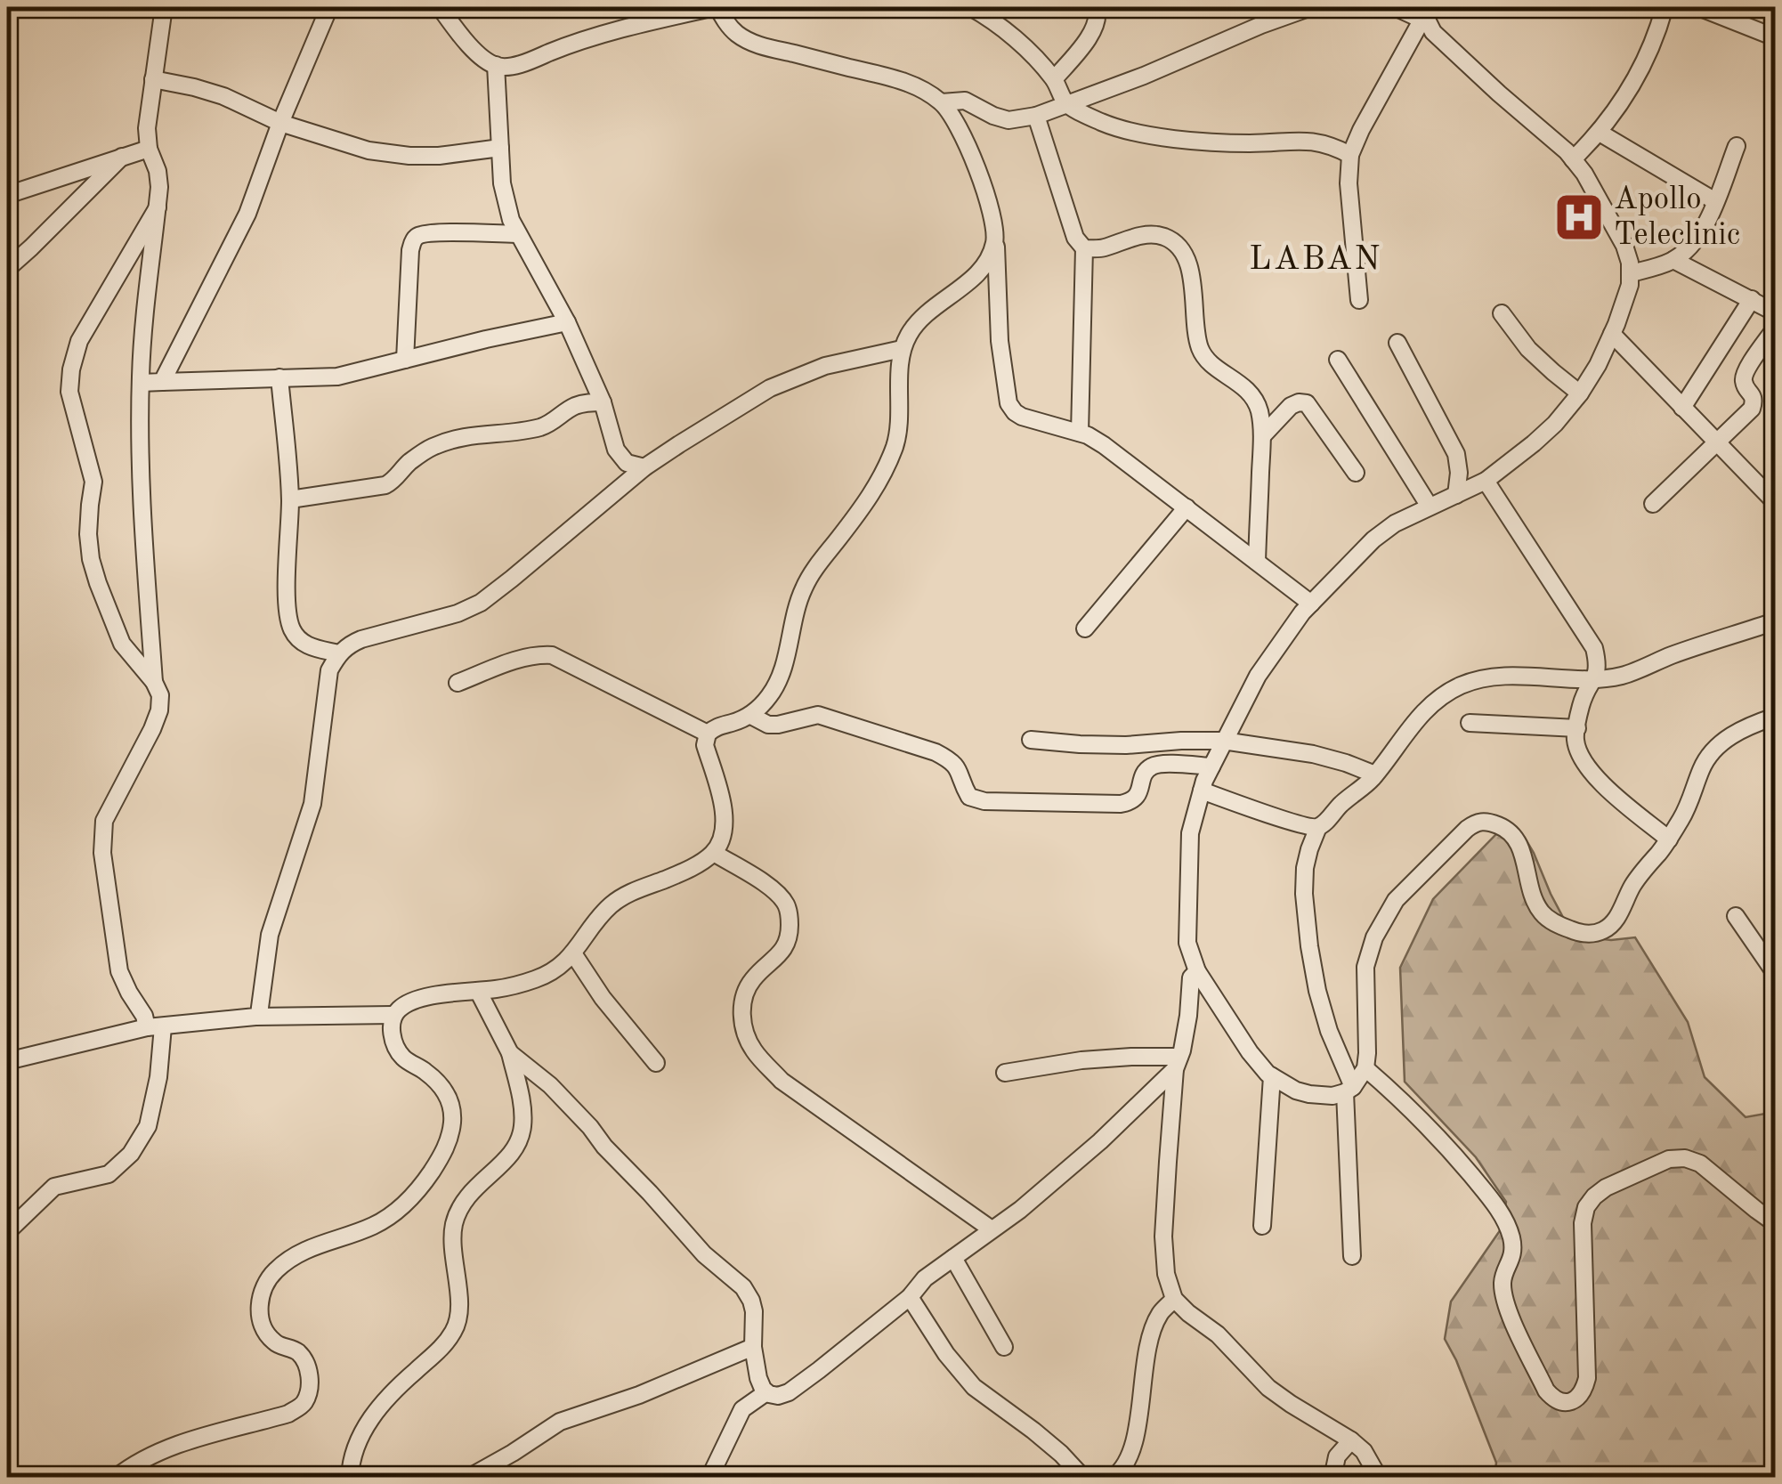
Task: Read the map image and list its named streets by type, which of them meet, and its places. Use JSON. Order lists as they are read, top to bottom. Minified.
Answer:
{"districts":["LABAN"],"places":{"hospital":["Apollo Teleclinic"]}}
